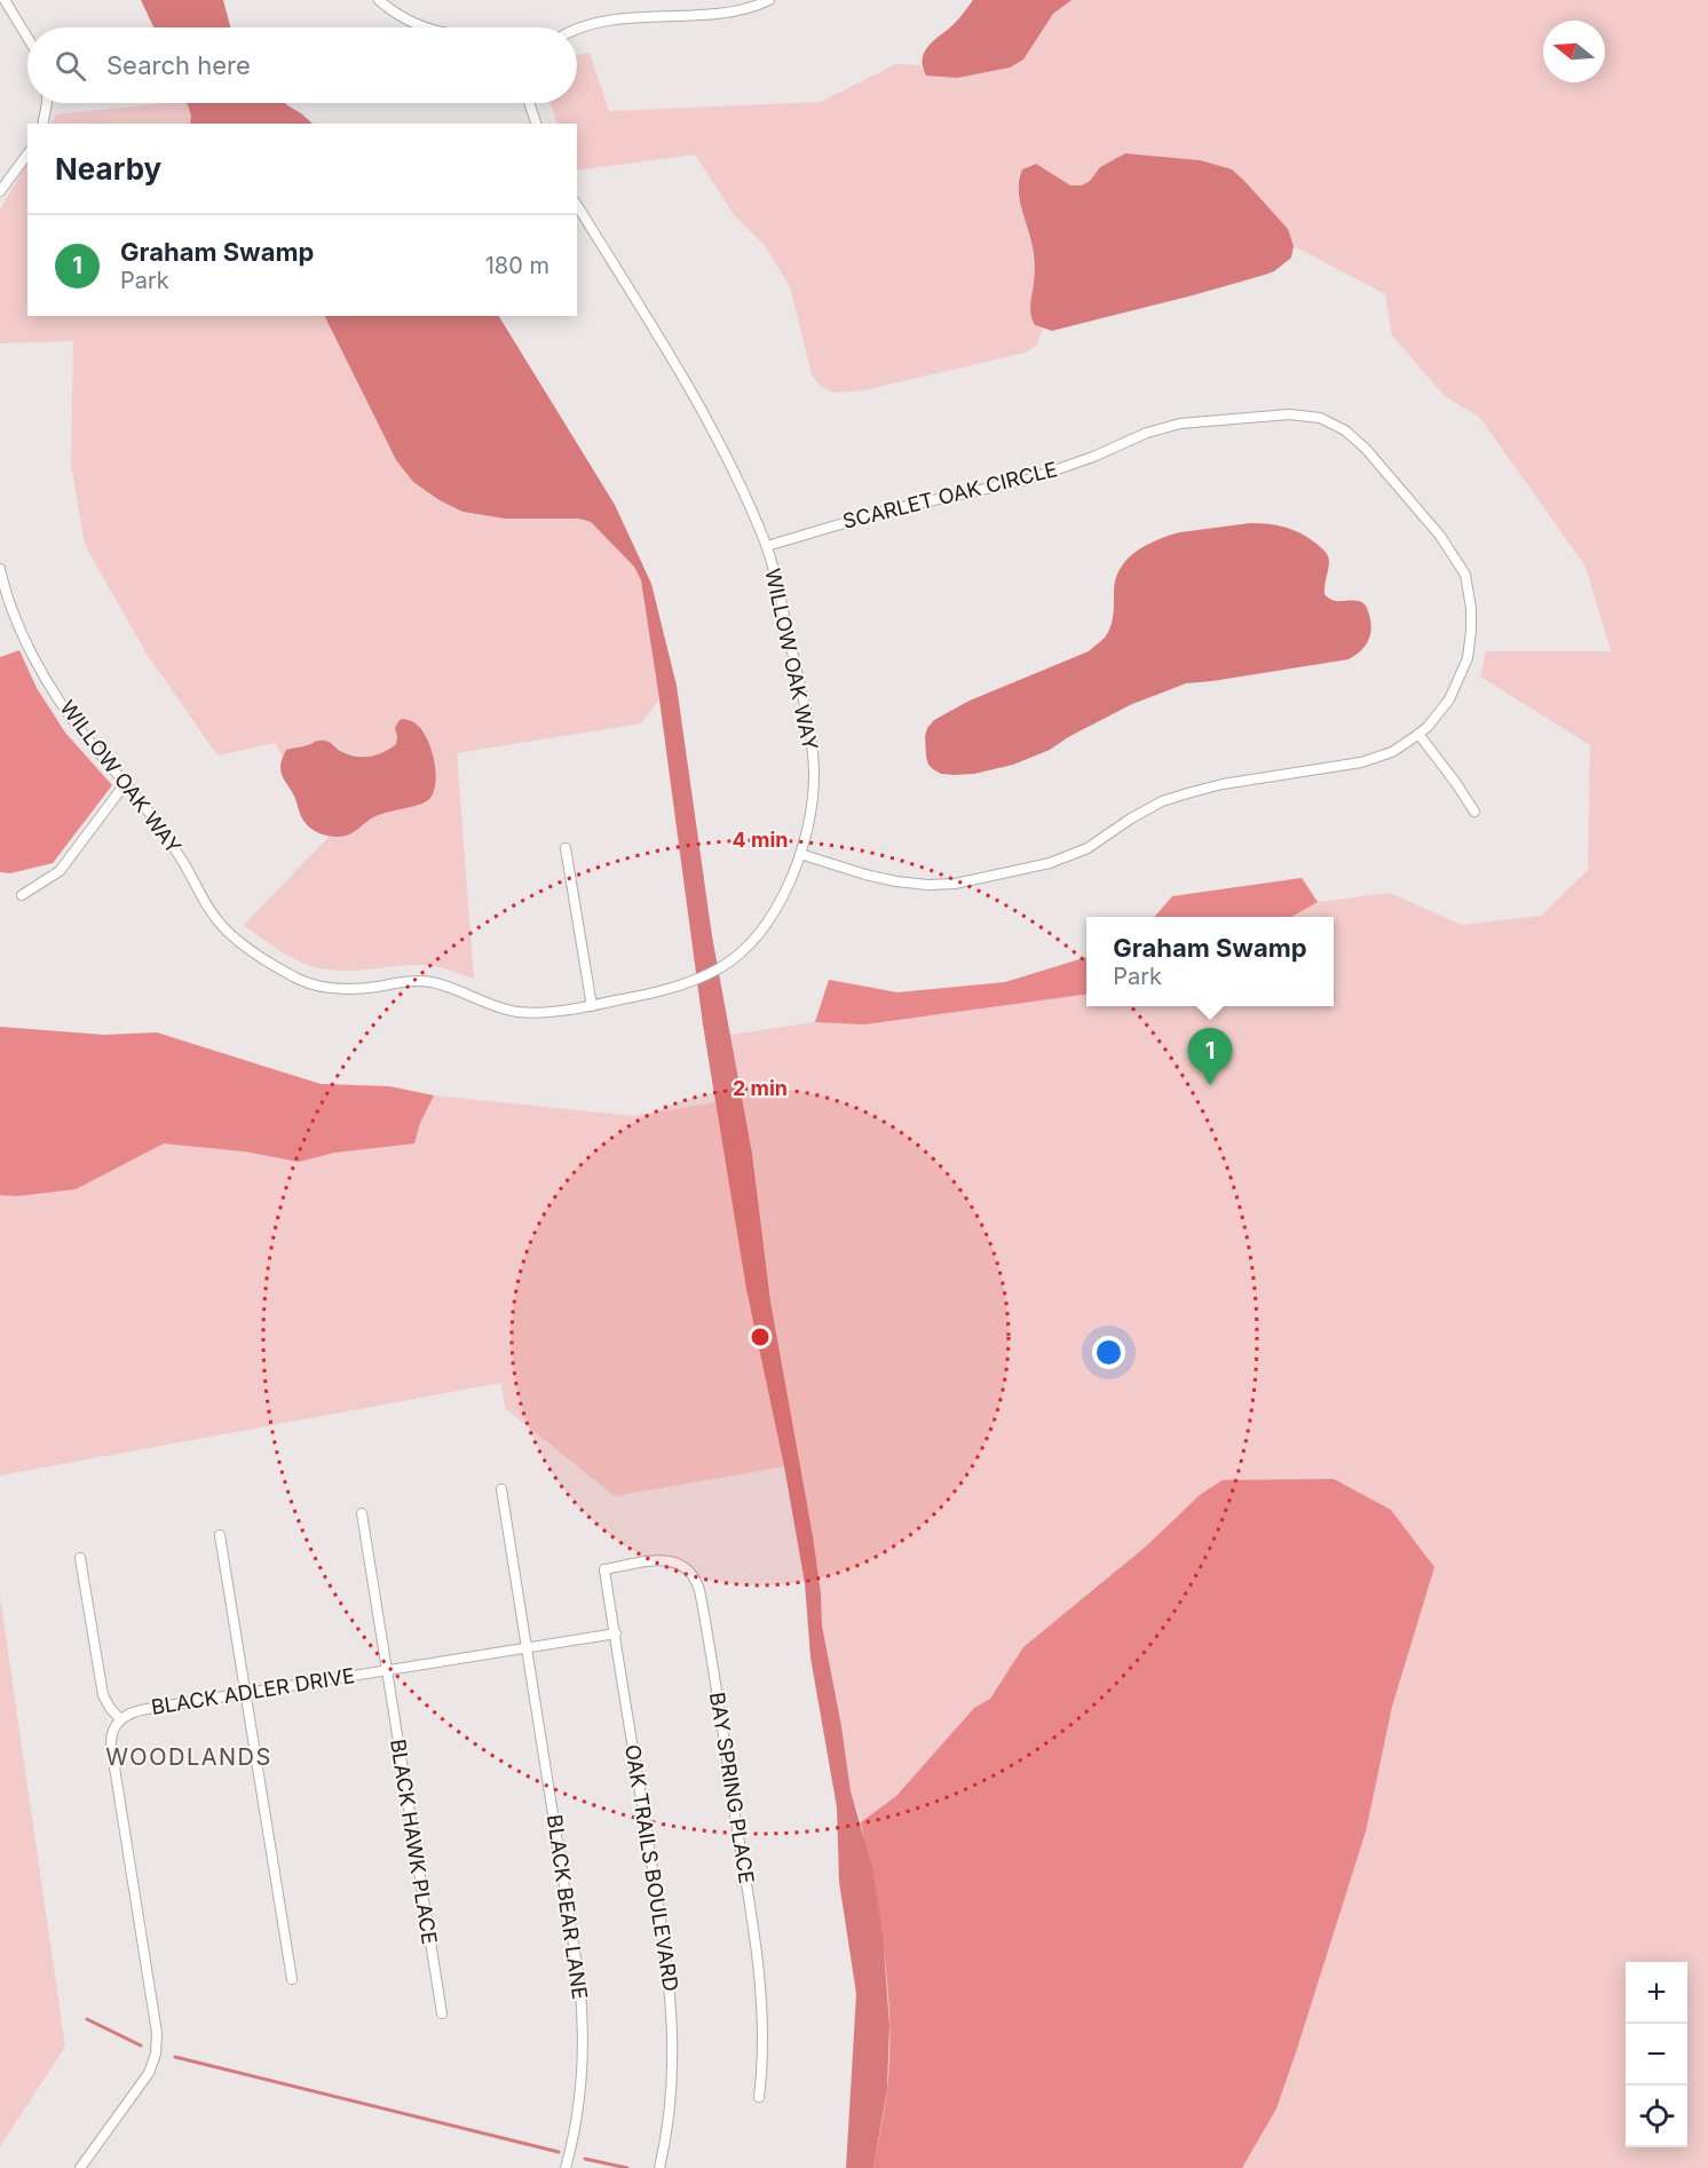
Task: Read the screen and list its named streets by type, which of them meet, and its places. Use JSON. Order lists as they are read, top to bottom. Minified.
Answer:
{"streets":{"street":["SCARLET OAK CIRCLE","WILLOW OAK WAY","BLACK ADLER DRIVE","BAY SPRING PLACE","BLACK HAWK PLACE","OAK TRAILS BOULEVARD","BLACK BEAR LANE"]},"crossings":[["SCARLET OAK CIRCLE","WILLOW OAK WAY"],["BLACK ADLER DRIVE","BLACK HAWK PLACE"],["BLACK ADLER DRIVE","OAK TRAILS BOULEVARD"],["BLACK ADLER DRIVE","BLACK BEAR LANE"],["BAY SPRING PLACE","OAK TRAILS BOULEVARD"]],"districts":["WOODLANDS"],"north":"left","page":{"search":"Search here","heading":"Nearby","list":[{"mark":"1","name":"Graham Swamp","note":"Park","value":"180 m"}],"popup":["Graham Swamp","Park"],"pins":"1","map_buttons":["+","−"]},"rings":["4 min","2 min"]}
